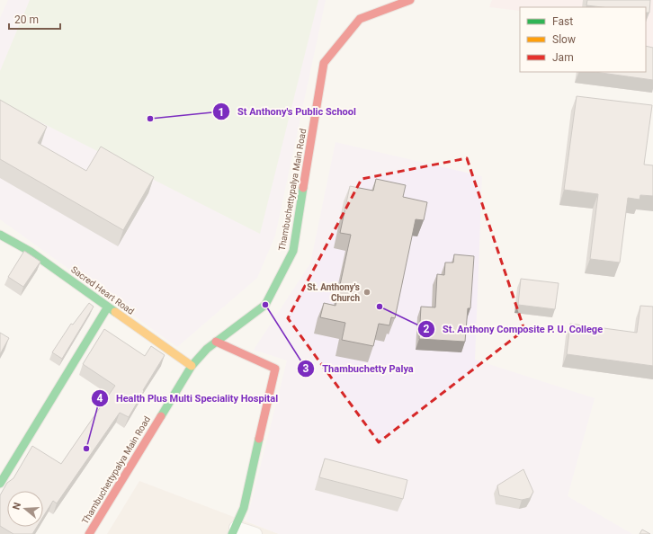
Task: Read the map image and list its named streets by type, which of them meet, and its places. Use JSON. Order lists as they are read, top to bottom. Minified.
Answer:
{"streets":{"street":["Thambuchettypalya Main Road","Sacred Heart Road"]},"crossings":[["Thambuchettypalya Main Road","Sacred Heart Road"]],"places":["St Anthony's Public School","St. Anthony's Church","Thambuchetty Palya","St. Anthony Composite P. U. College","Health Plus Multi Speciality Hospital"],"legend":["Fast","Slow","Jam"],"scale_bar":"20 m","north":"left"}
